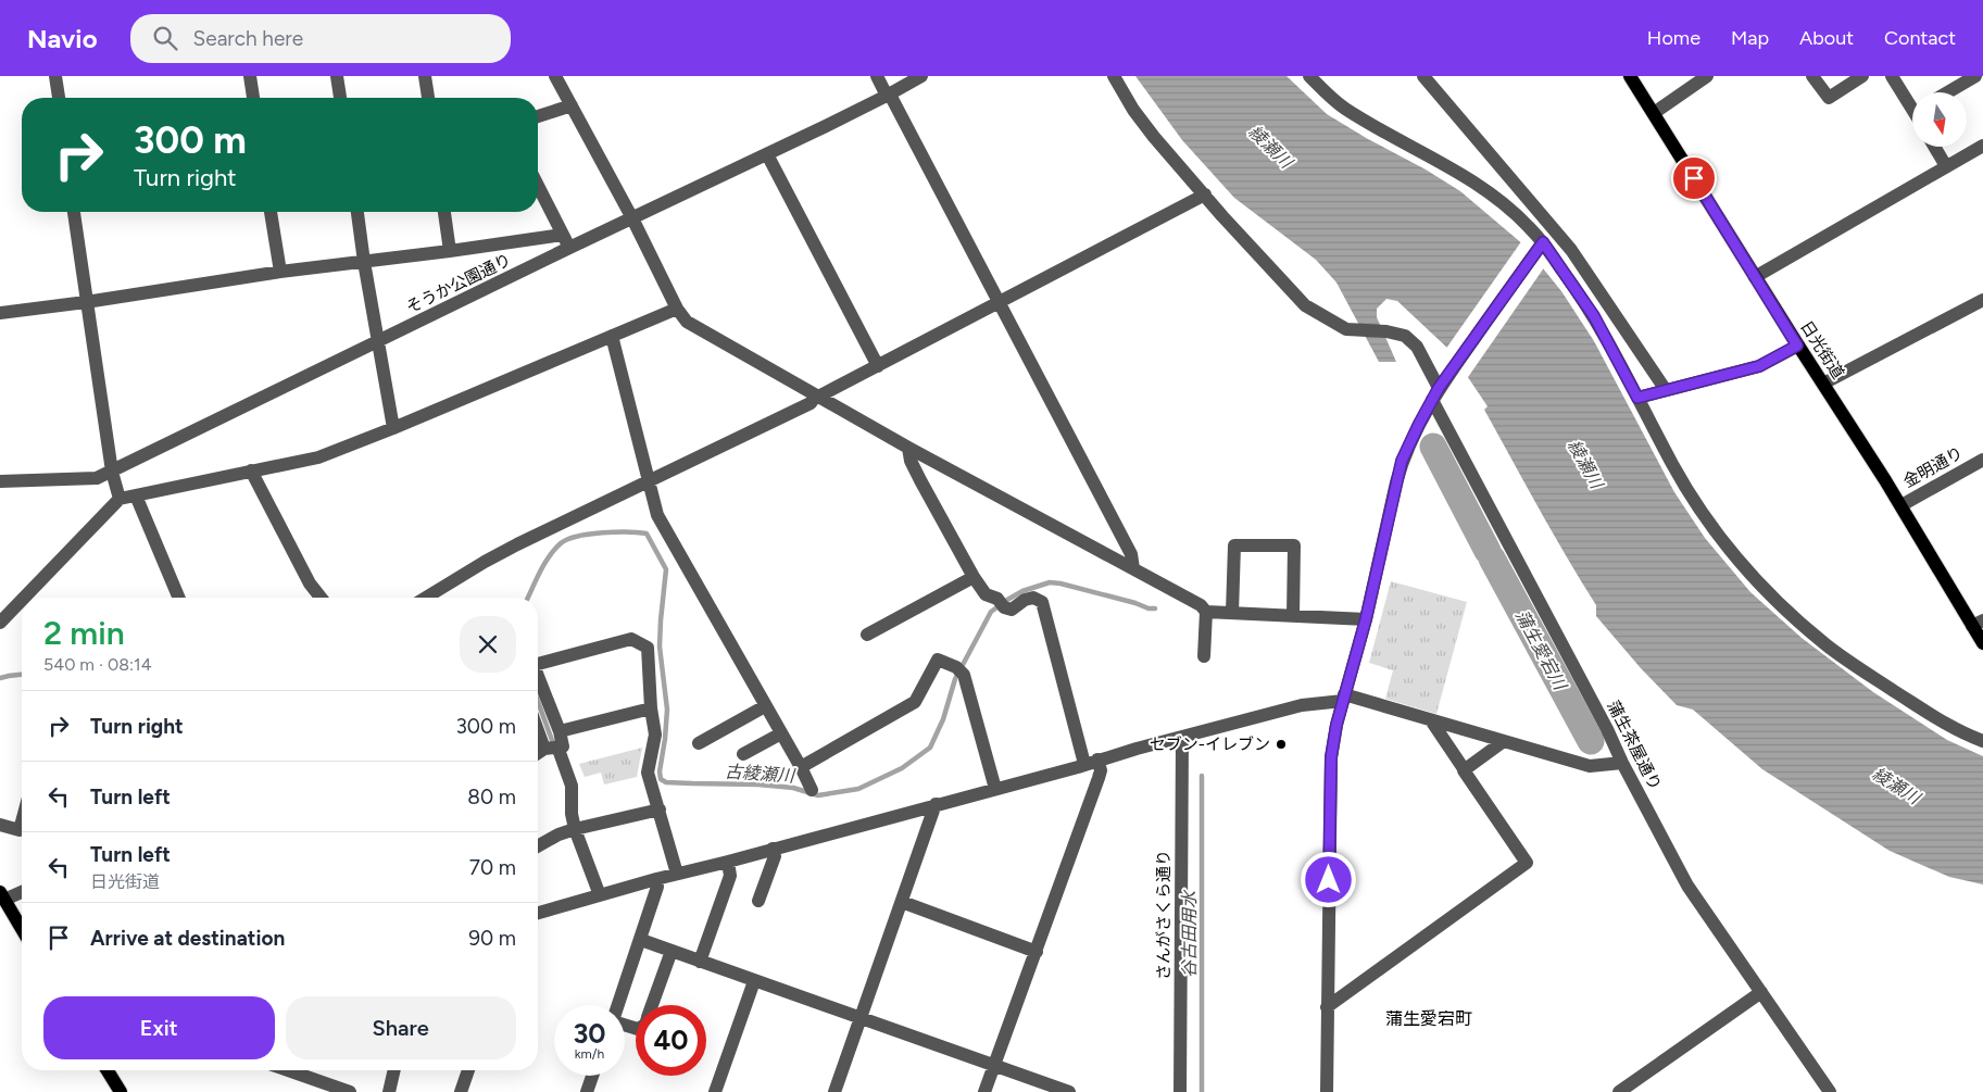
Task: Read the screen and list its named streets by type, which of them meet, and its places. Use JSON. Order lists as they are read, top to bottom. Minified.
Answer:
{"streets":{"main road":["日光街道"],"street":["そうか公園通り","金明通り","蒲生茶屋通り","さんがさくら通り"]},"crossings":[["日光街道","金明通り"]],"districts":["蒲生愛宕町"],"water":["綾瀬川","蒲生愛宕川","古綾瀬川","谷古田用水"],"places":["セブン-イレブン"],"north":"bottom","page":{"header":"Navio","search":"Search here","nav":["Home","Map","About","Contact"],"turn":["300 m","Turn right"],"heading":["2 min","540 m · 08:14"],"list":[{"name":"Turn right","value":"300 m"},{"name":"Turn left","value":"80 m"},{"name":"Turn left","note":"日光街道","value":"70 m"},{"name":"Arrive at destination","value":"90 m"}],"buttons":["Exit","Share"],"speed":"30 km/h","limit":"40"}}
